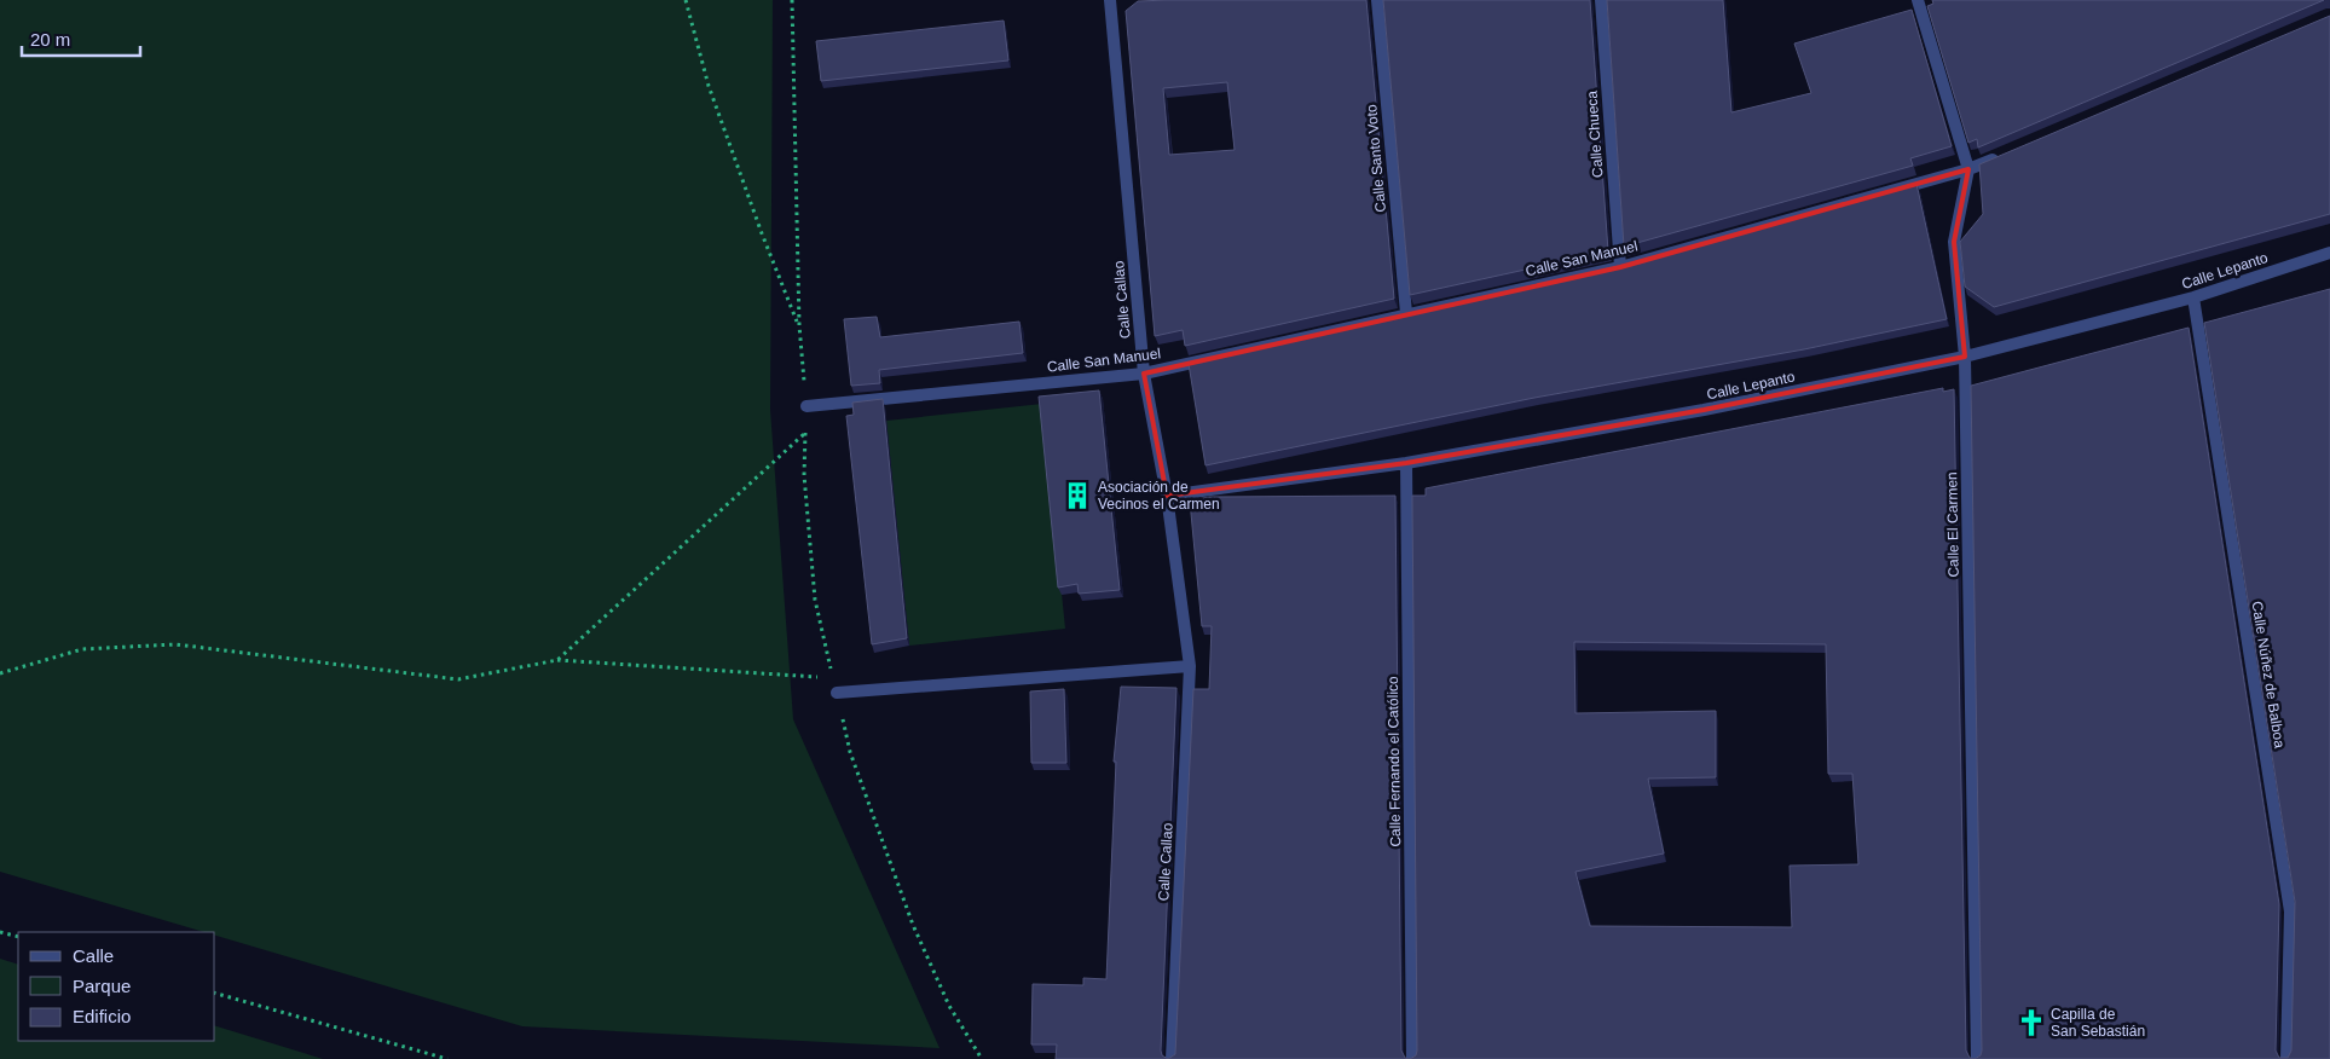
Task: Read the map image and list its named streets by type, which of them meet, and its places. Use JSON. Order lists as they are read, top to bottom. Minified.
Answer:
{"streets":{"street":["Calle Chueca","Calle Santo Voto","Calle San Manuel","Calle Lepanto","Calle Callao","Calle El Carmen","Calle Núñez de Balboa","Calle Fernando el Católico"]},"crossings":[["Calle Chueca","Calle San Manuel"],["Calle Santo Voto","Calle San Manuel"],["Calle San Manuel","Calle Callao"],["Calle San Manuel","Calle El Carmen"],["Calle Lepanto","Calle Callao"],["Calle Lepanto","Calle El Carmen"],["Calle Lepanto","Calle Núñez de Balboa"],["Calle Lepanto","Calle Fernando el Católico"]],"places":{"building":["Asociación de Vecinos el Carmen"],"church":["Capilla de San Sebastián"]},"legend":["Calle","Parque","Edificio"],"scale_bar":"20 m"}
